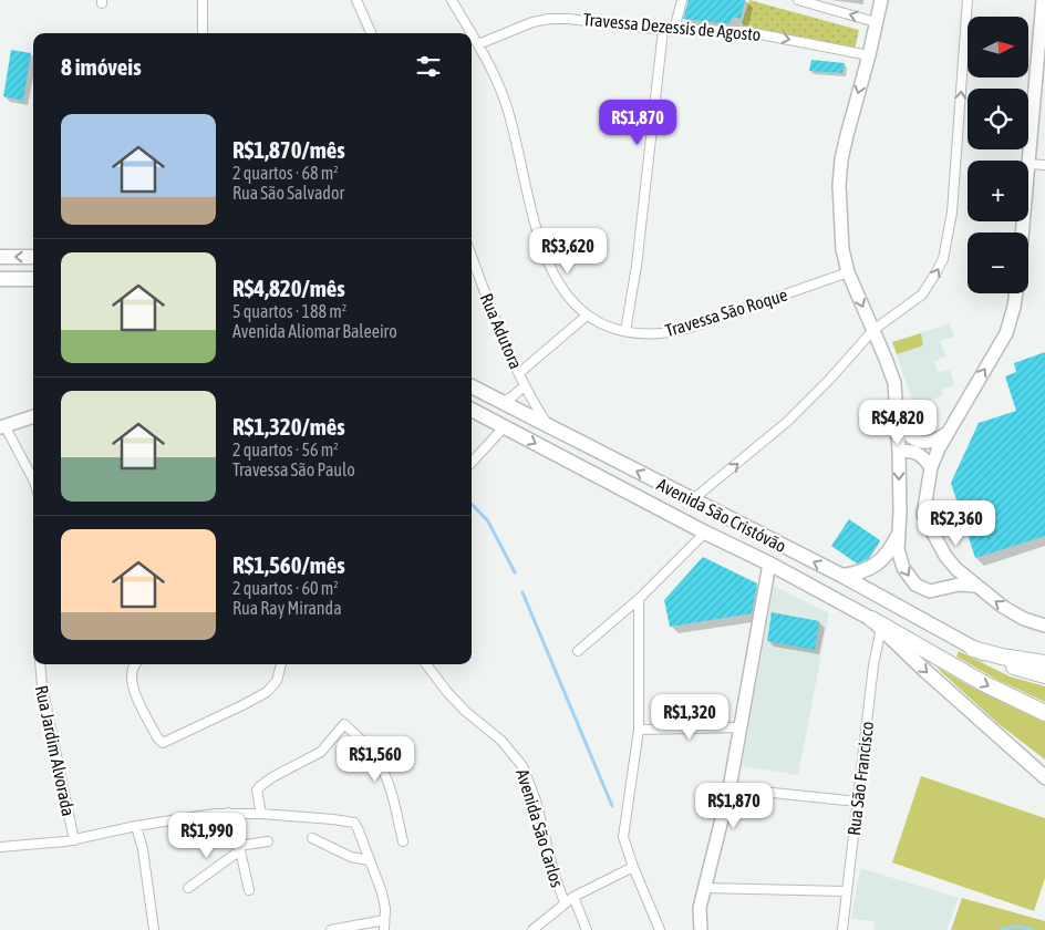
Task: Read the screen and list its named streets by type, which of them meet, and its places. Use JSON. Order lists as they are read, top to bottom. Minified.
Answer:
{"streets":{"main road":["Avenida São Cristóvão"],"street":["Travessa Dezessis de Agosto","Travessa São Roque","Rua Adutora","Rua Jardim Alvorada","Rua São Francisco","Avenida São Carlos"]},"crossings":[["Travessa Dezessis de Agosto","Travessa São Roque"],["Rua Adutora","Avenida São Cristóvão"],["Avenida São Cristóvão","Rua São Francisco"]],"north":"right","page":{"map_buttons":["+","−"],"heading":"8 imóveis","price":["R$1,870","R$3,620","R$4,820","R$2,360","R$1,320","R$1,560","R$1,870","R$1,990"],"list":[{"name":"R$1,870/mês","note":"2 quartos · 68 m² · Rua São Salvador"},{"name":"R$4,820/mês","note":"5 quartos · 188 m² · Avenida Aliomar Baleeiro"},{"name":"R$1,320/mês","note":"2 quartos · 56 m² · Travessa São Paulo"},{"name":"R$1,560/mês","note":"2 quartos · 60 m² · Rua Ray Miranda"}]}}
